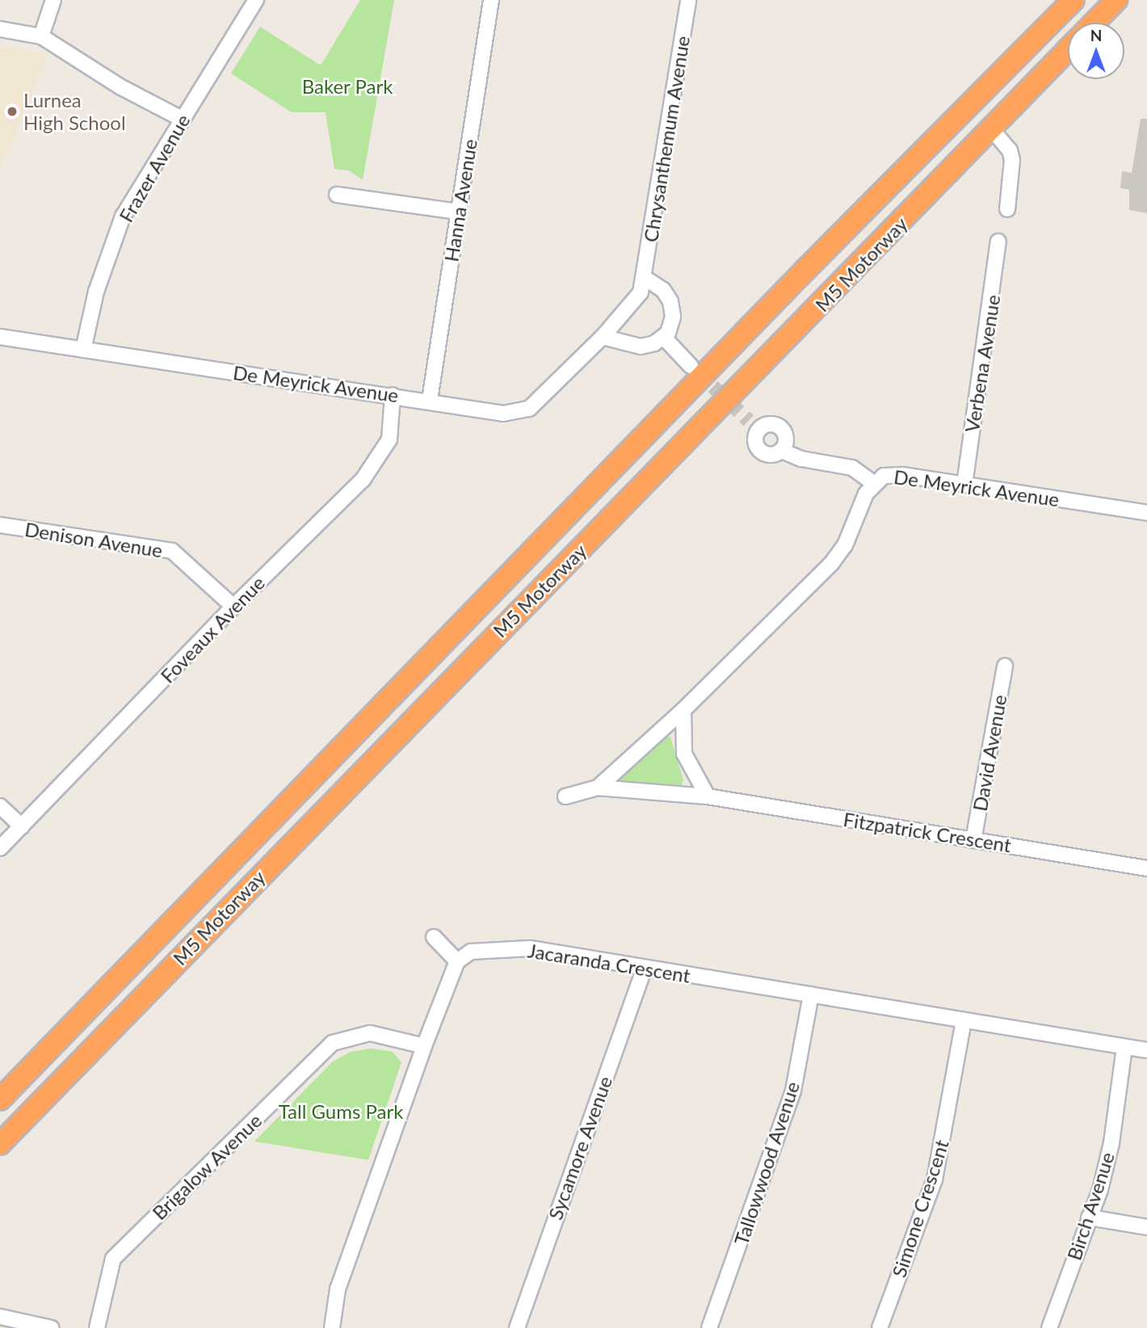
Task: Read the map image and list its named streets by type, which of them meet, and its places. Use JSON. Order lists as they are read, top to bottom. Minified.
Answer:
{"streets":{"highway":["M5 Motorway"],"street":["Chrysanthemum Avenue","Frazer Avenue","Hanna Avenue","Verbena Avenue","De Meyrick Avenue","Denison Avenue","Foveaux Avenue","David Avenue","Fitzpatrick Crescent","Jacaranda Crescent","Sycamore Avenue","Tallowwood Avenue","Brigalow Avenue","Birch Avenue","Simone Crescent"]},"crossings":[["Chrysanthemum Avenue","De Meyrick Avenue"],["Frazer Avenue","De Meyrick Avenue"],["Hanna Avenue","De Meyrick Avenue"],["Verbena Avenue","De Meyrick Avenue"],["De Meyrick Avenue","Foveaux Avenue"],["De Meyrick Avenue","Fitzpatrick Crescent"],["Denison Avenue","Foveaux Avenue"],["David Avenue","Fitzpatrick Crescent"],["Jacaranda Crescent","Sycamore Avenue"],["Jacaranda Crescent","Tallowwood Avenue"],["Jacaranda Crescent","Birch Avenue"],["Jacaranda Crescent","Simone Crescent"]],"parks":["Baker Park","Tall Gums Park"],"places":["Lurnea High School"],"north":"top"}
